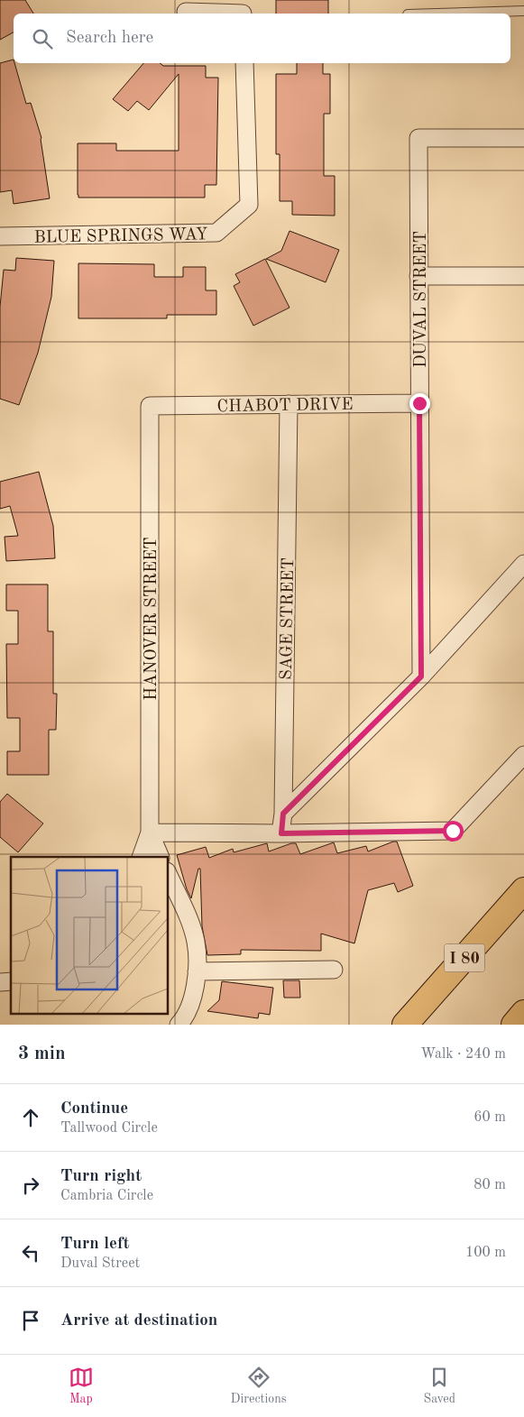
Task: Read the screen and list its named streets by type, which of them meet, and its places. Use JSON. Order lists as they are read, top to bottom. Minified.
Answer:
{"streets":{"highway":["I 80"],"street":["BLUE SPRINGS WAY","DUVAL STREET","CHABOT DRIVE","HANOVER STREET","SAGE STREET"]},"crossings":[["DUVAL STREET","CHABOT DRIVE"],["CHABOT DRIVE","HANOVER STREET"],["CHABOT DRIVE","SAGE STREET"]],"page":{"search":"Search here","heading":["3 min","Walk · 240 m"],"list":[["Continue","Tallwood Circle","60 m"],["Turn right","Cambria Circle","80 m"],["Turn left","Duval Street","100 m"],"Arrive at destination"],"nav":["Map","Directions","Saved"]}}
